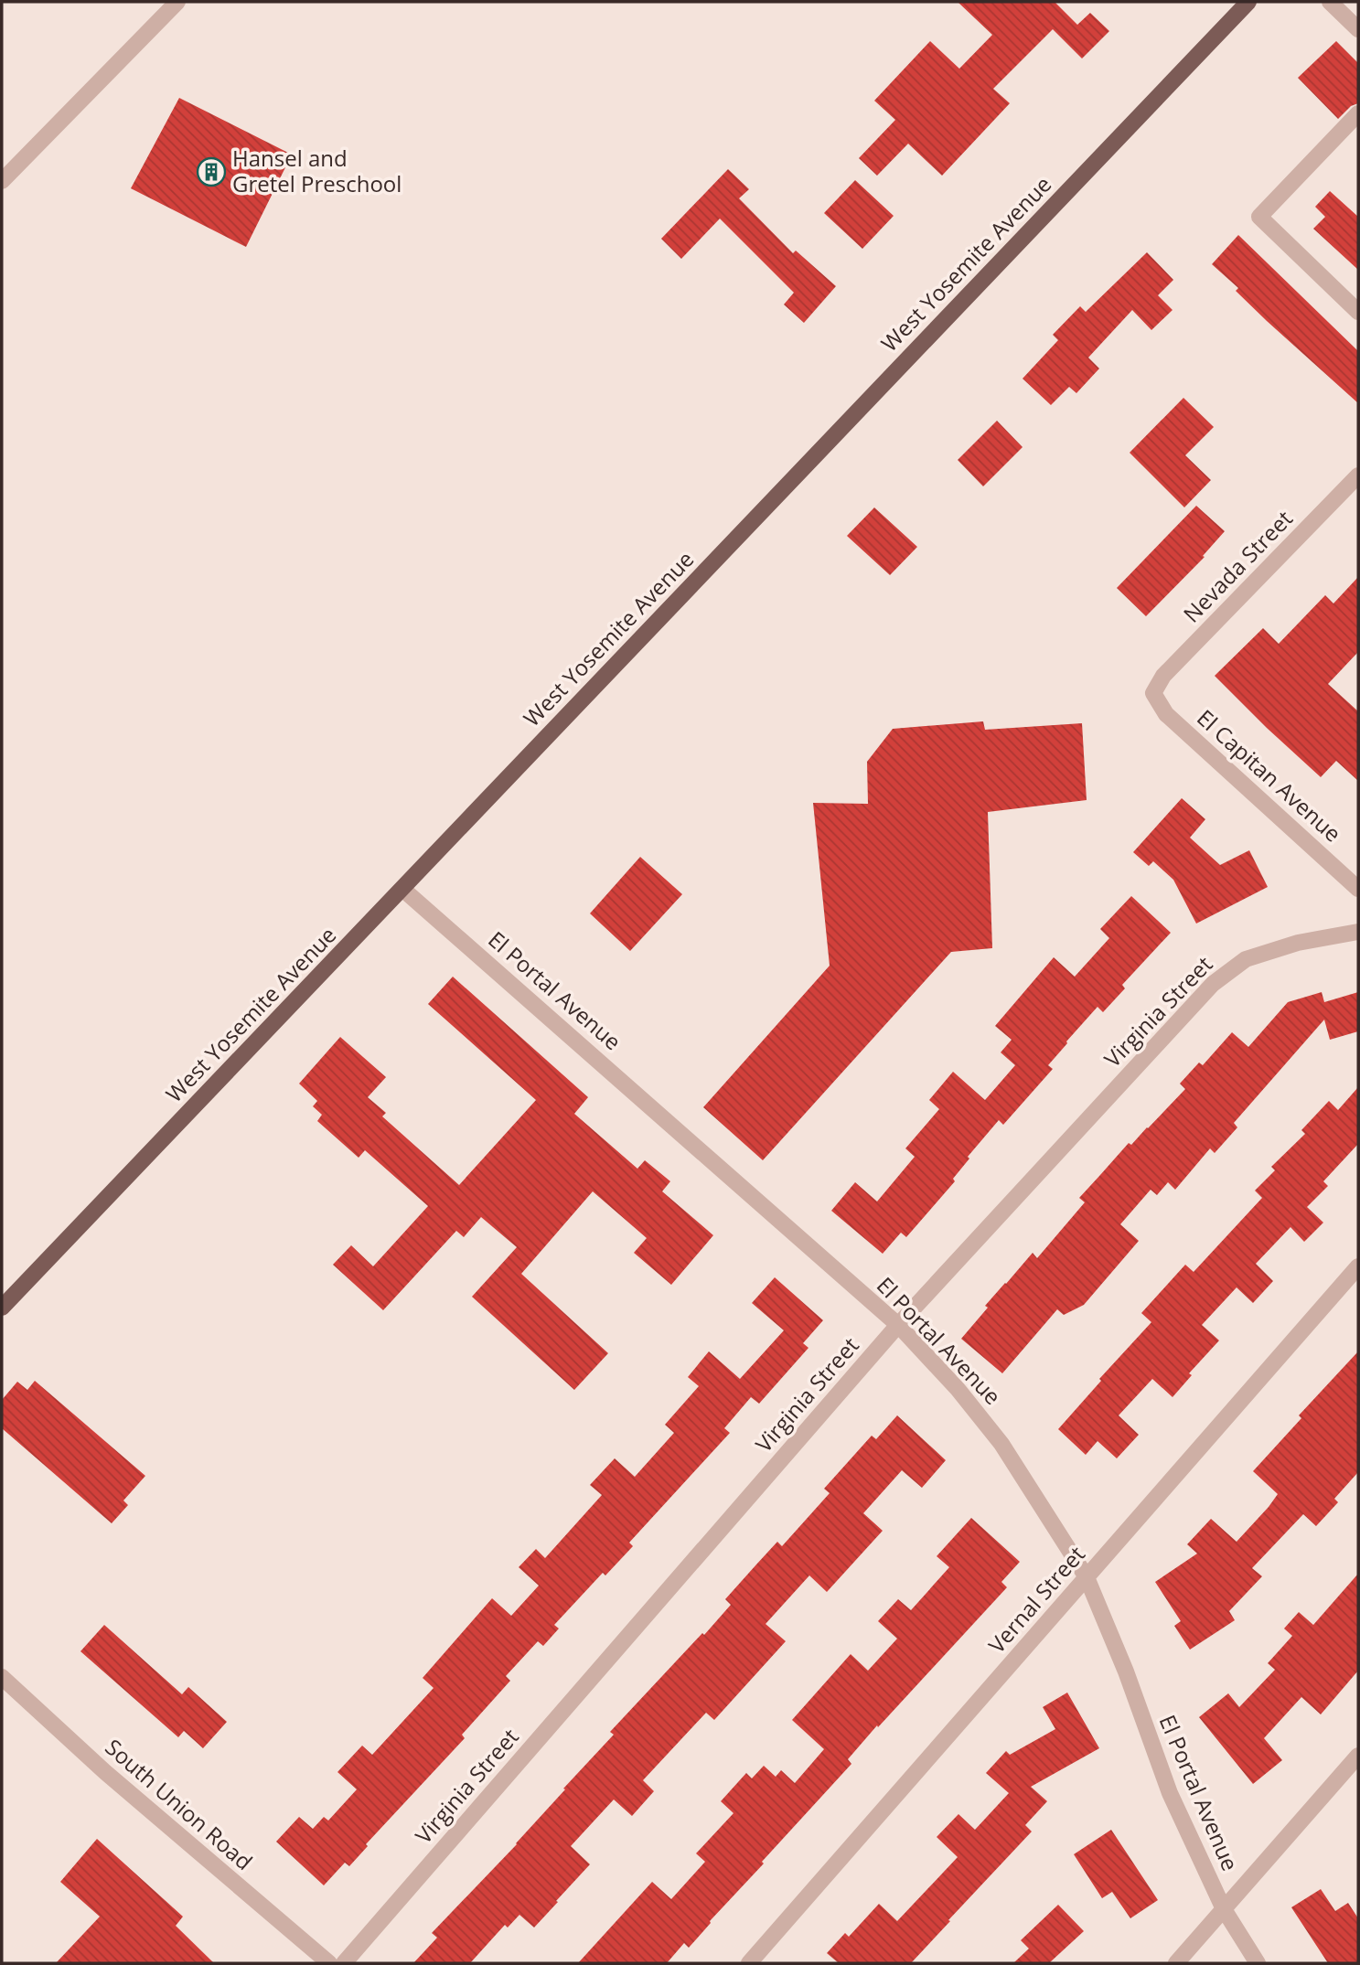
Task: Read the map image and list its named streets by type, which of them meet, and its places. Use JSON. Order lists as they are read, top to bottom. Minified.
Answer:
{"streets":{"main road":["West Yosemite Avenue"],"street":["Nevada Street","El Capitan Avenue","El Portal Avenue","Virginia Street","Vernal Street","South Union Road"]},"crossings":[["West Yosemite Avenue","El Portal Avenue"],["Nevada Street","El Capitan Avenue"],["El Portal Avenue","Virginia Street"],["El Portal Avenue","Vernal Street"]],"places":{"building":["Hansel and Gretel Preschool"]}}
